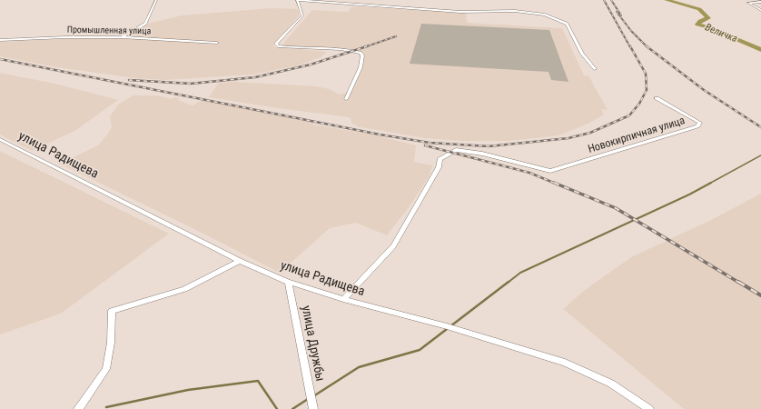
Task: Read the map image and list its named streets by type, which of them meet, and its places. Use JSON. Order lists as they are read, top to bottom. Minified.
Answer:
{"streets":{"street":["Промышленная улица","Новокирпичная улица","улица Радищева","улица Дружбы"]},"crossings":[["Новокирпичная улица","улица Радищева"],["улица Радищева","улица Дружбы"]],"water":["Величка"]}
